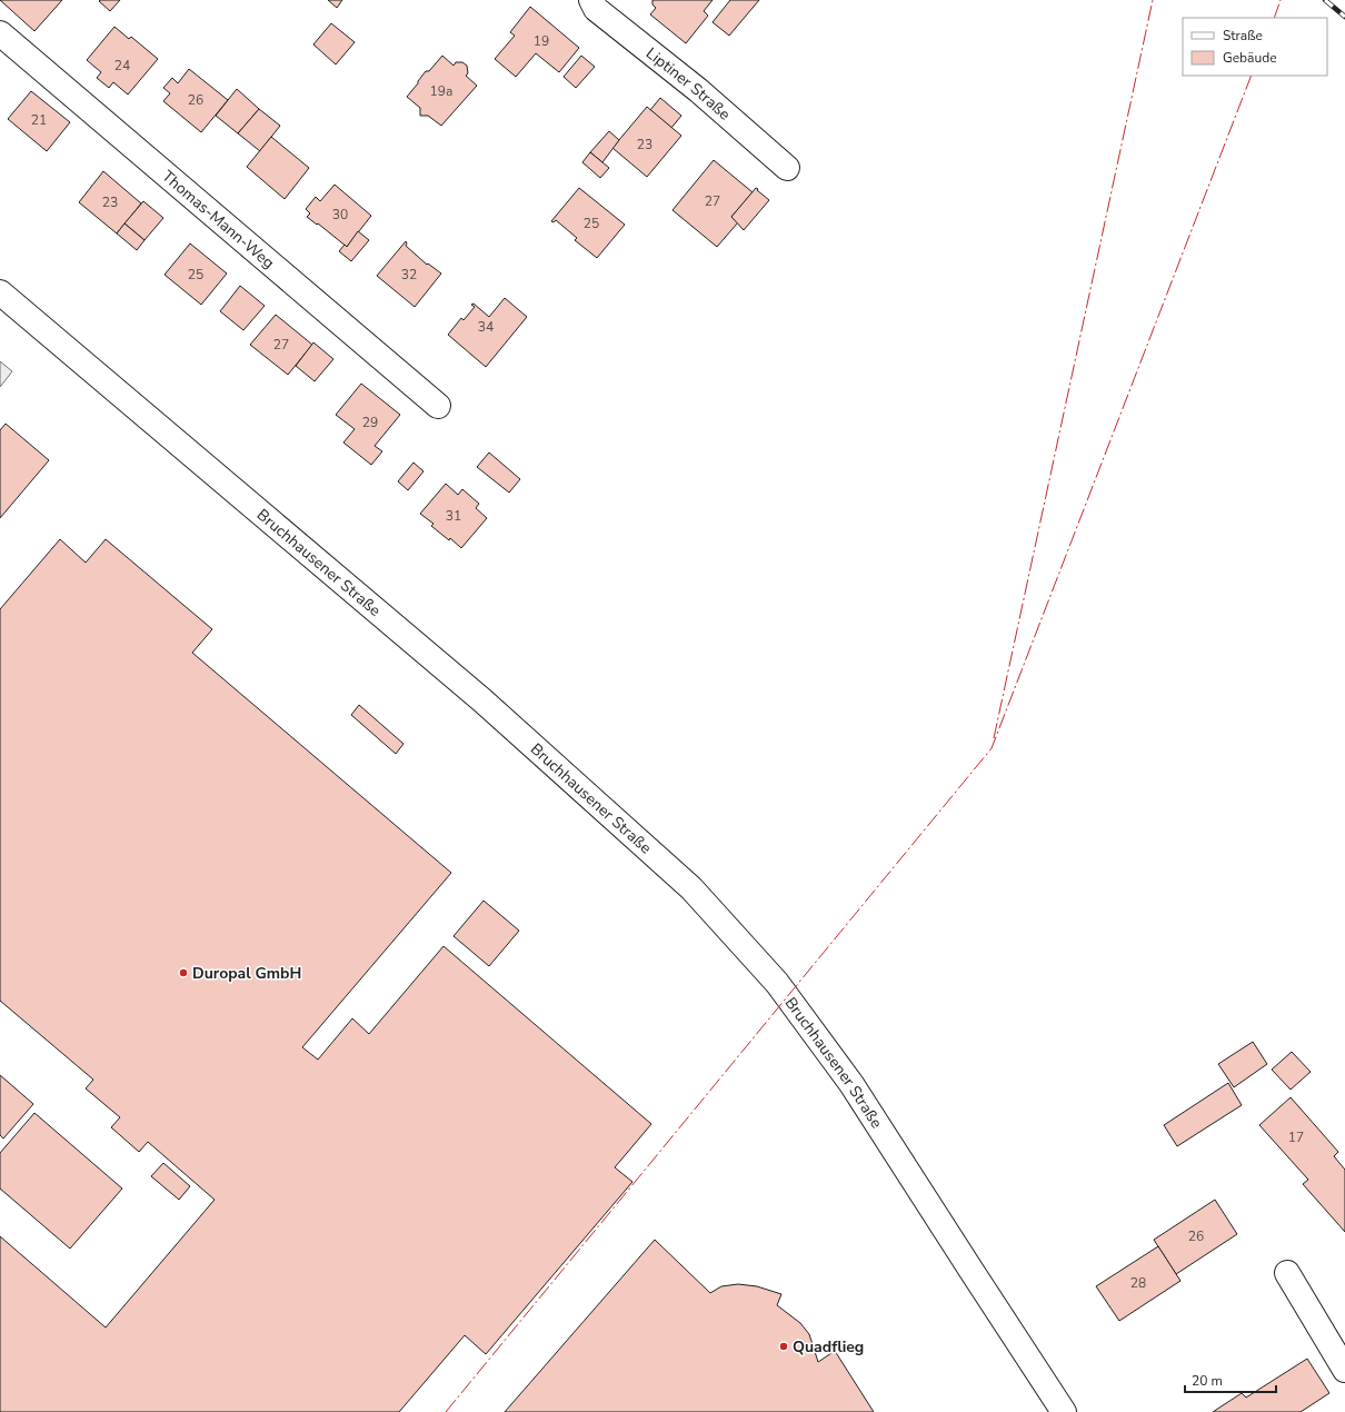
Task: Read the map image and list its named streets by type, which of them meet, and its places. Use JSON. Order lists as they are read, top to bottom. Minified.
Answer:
{"streets":{"street":["Liptiner Straße","Thomas-Mann-Weg","Bruchhausener Straße"]},"places":["Duropal GmbH","Quadflieg"],"house_numbers":["19","24","19a","26","21","23","27","23","30","25","25","32","34","27","29","31","17","26","28"],"legend":["Straße","Gebäude"],"scale_bar":"20 m"}
